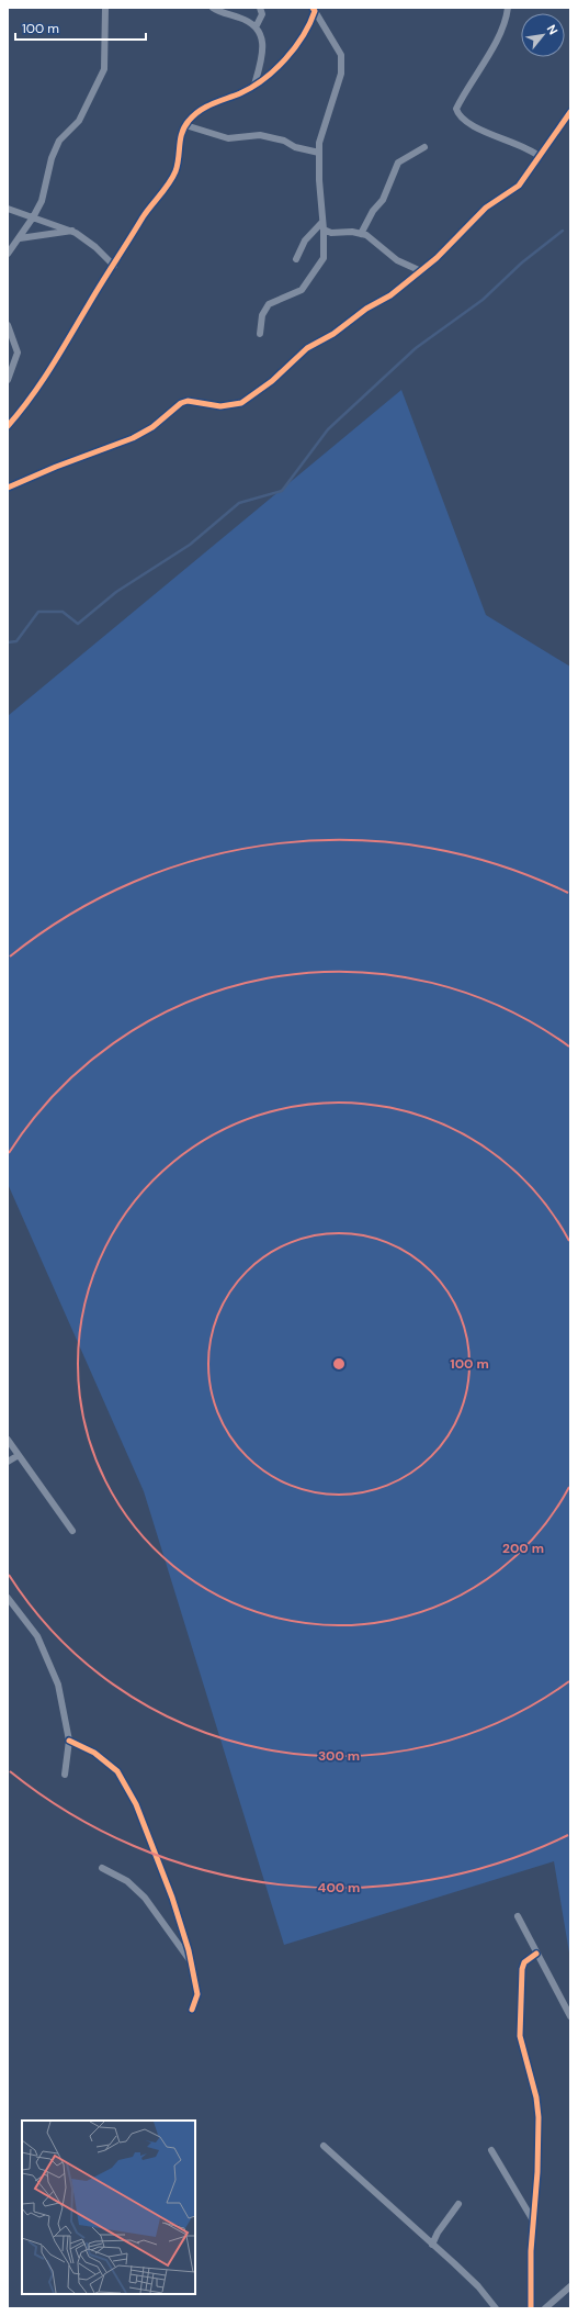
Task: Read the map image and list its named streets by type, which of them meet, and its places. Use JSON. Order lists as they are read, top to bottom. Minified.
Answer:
{"scale_bar":"100 m","north":"top right","rings":["100 m","200 m","300 m","400 m"]}
